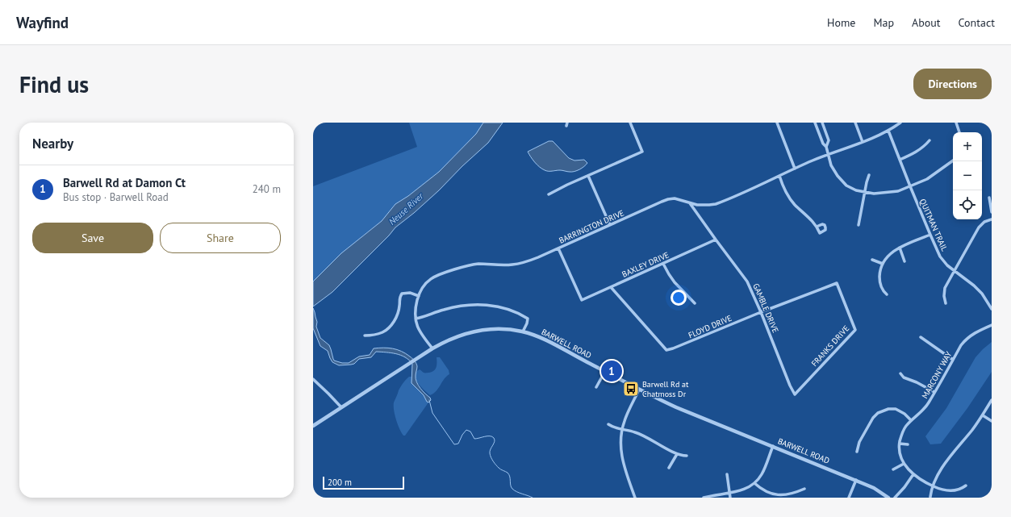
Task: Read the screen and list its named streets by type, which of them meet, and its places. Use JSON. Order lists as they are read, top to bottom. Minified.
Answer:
{"streets":{"street":["QUITMAN TRAIL","BARRINGTON DRIVE","BAXLEY DRIVE","GAMBLE DRIVE","FLOYD DRIVE","BARWELL ROAD","FRANKS DRIVE","MARCONY WAY"]},"crossings":[["QUITMAN TRAIL","BARRINGTON DRIVE"],["BARRINGTON DRIVE","BAXLEY DRIVE"],["BARRINGTON DRIVE","GAMBLE DRIVE"],["BARRINGTON DRIVE","BARWELL ROAD"],["BAXLEY DRIVE","GAMBLE DRIVE"],["BAXLEY DRIVE","FLOYD DRIVE"],["GAMBLE DRIVE","FLOYD DRIVE"],["GAMBLE DRIVE","FRANKS DRIVE"],["FLOYD DRIVE","FRANKS DRIVE"]],"water":["Neuse River"],"places":{"bus stop":["Barwell Rd at Chatmoss Dr"]},"scale_bar":"200 m","page":{"header":"Wayfind","nav":["Home","Map","About","Contact"],"buttons":["Directions",["Save","Share"]],"title":"Find us","heading":"Nearby","map_buttons":["+","−"],"list":[{"mark":"1","name":"Barwell Rd at Damon Ct","note":"Bus stop · Barwell Road","value":"240 m"}],"pins":"1","scale":"200 m"}}
